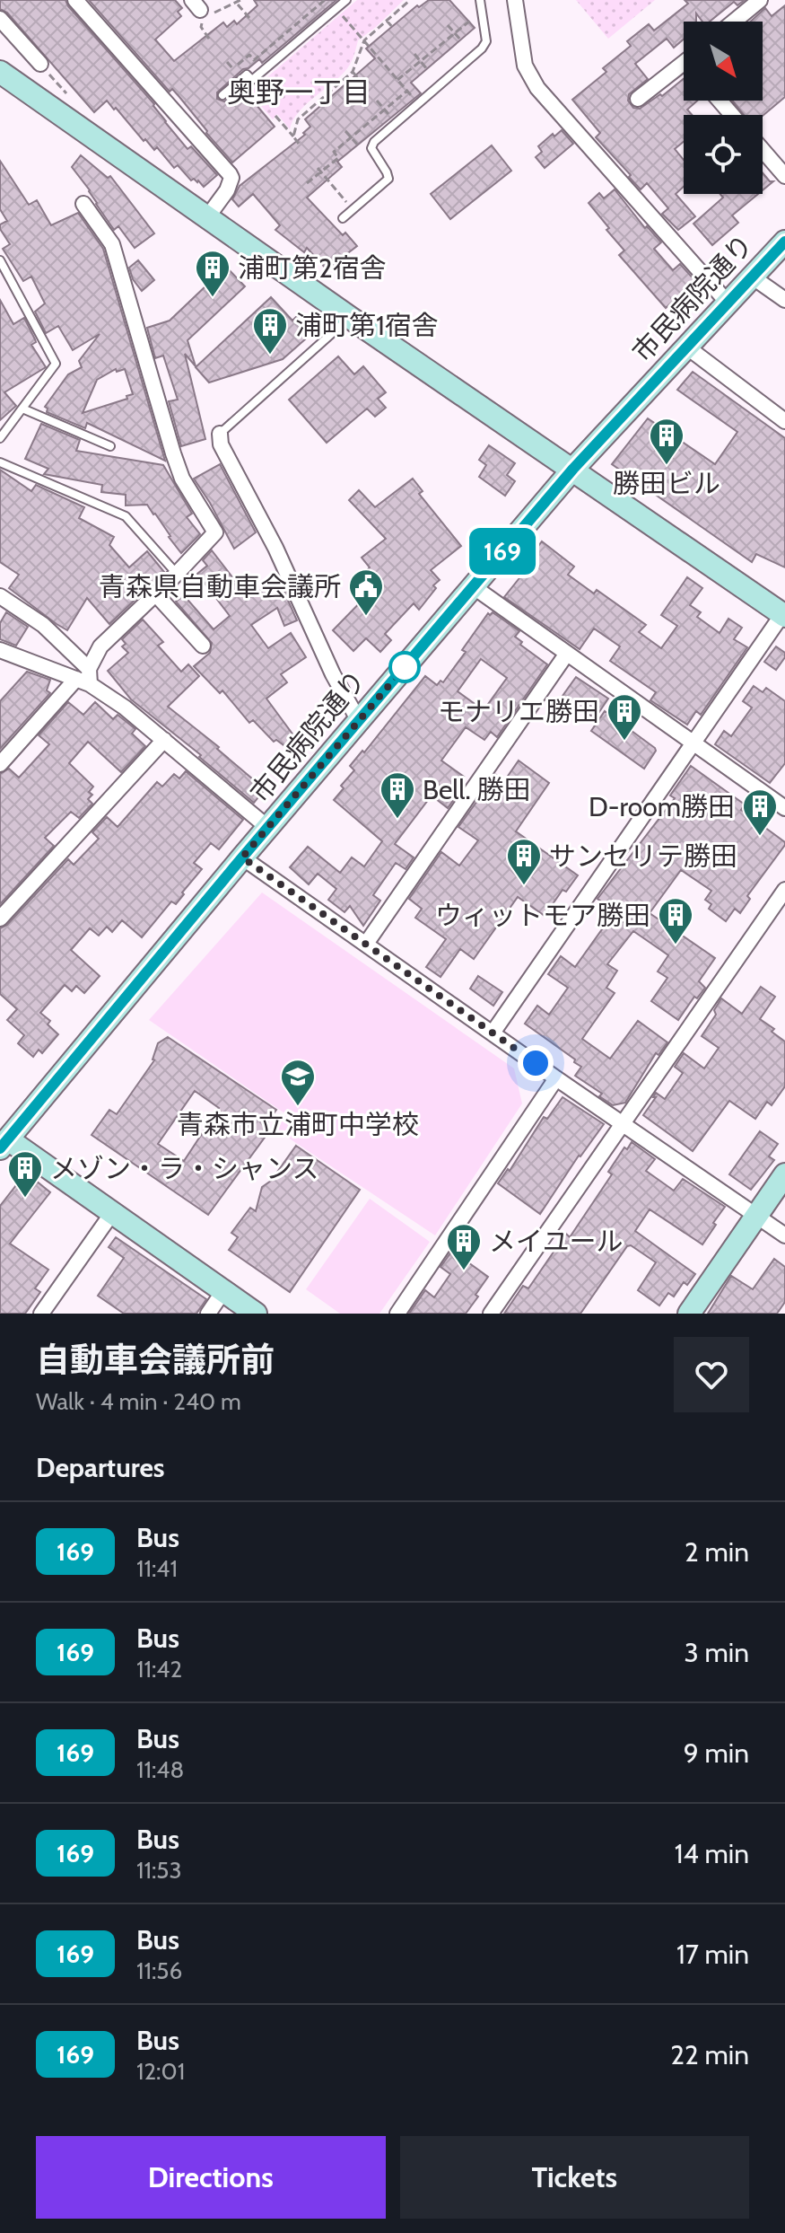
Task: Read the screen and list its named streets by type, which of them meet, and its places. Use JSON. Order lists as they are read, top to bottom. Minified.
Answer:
{"streets":{"street":["市民病院通り"]},"districts":["奥野一丁目"],"places":{"building":["浦町第2宿舎","浦町第1宿舎","勝田ビル","モナリエ勝田","Bell. 勝田","D-room勝田","サンセリテ勝田","ウィットモア勝田","メゾン・ラ・シャンス","メイユール"],"public building":["青森県自動車会議所"],"school or university":["青森市立浦町中学校"]},"lines":["bus line 169"],"north":"bottom right","page":{"on_map":"169","heading":[["自動車会議所前","Walk · 4 min · 240 m"],"Departures"],"list":[{"mark":"169","name":"Bus","note":"11:41","value":"2 min"},{"mark":"169","name":"Bus","note":"11:42","value":"3 min"},{"mark":"169","name":"Bus","note":"11:48","value":"9 min"},{"mark":"169","name":"Bus","note":"11:53","value":"14 min"},{"mark":"169","name":"Bus","note":"11:56","value":"17 min"},{"mark":"169","name":"Bus","note":"12:01","value":"22 min"}],"buttons":["Directions","Tickets"]}}
